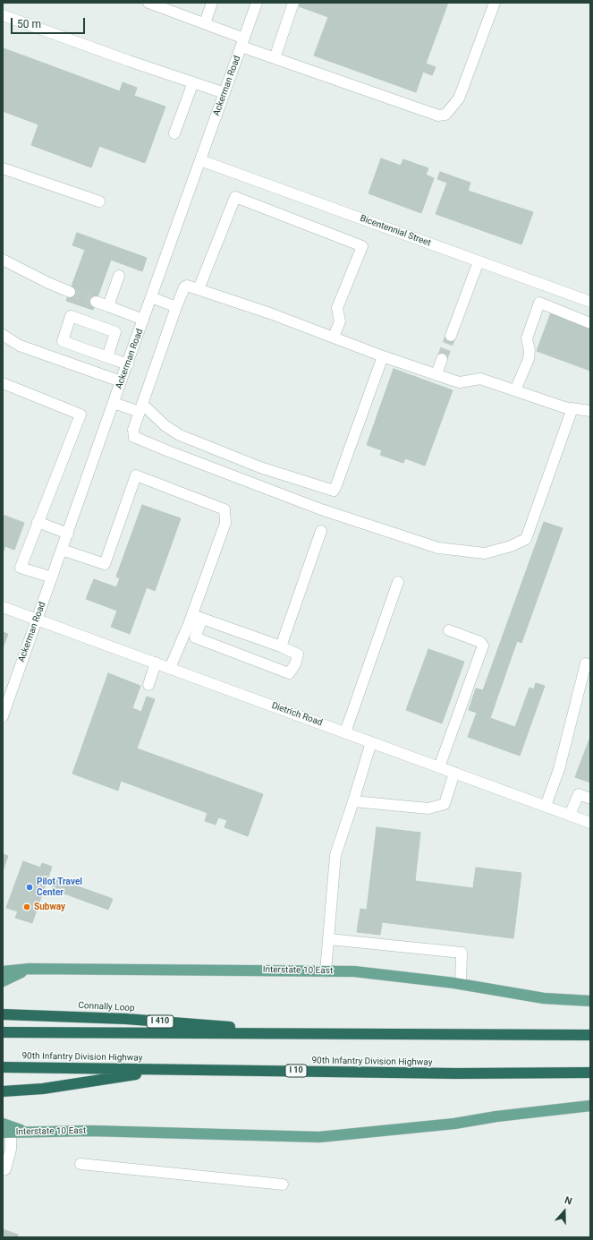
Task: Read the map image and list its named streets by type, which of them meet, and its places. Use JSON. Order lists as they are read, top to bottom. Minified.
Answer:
{"streets":{"highway":["Connally Loop","I 410","90th Infantry Division Highway","I 10"],"main road":["Interstate 10 East"],"street":["Ackerman Road","Bicentennial Street","Dietrich Road"]},"crossings":[["Ackerman Road","Bicentennial Street"],["Ackerman Road","Dietrich Road"]],"places":["Pilot Travel Center","Subway"],"scale_bar":"50 m","north":"top"}
